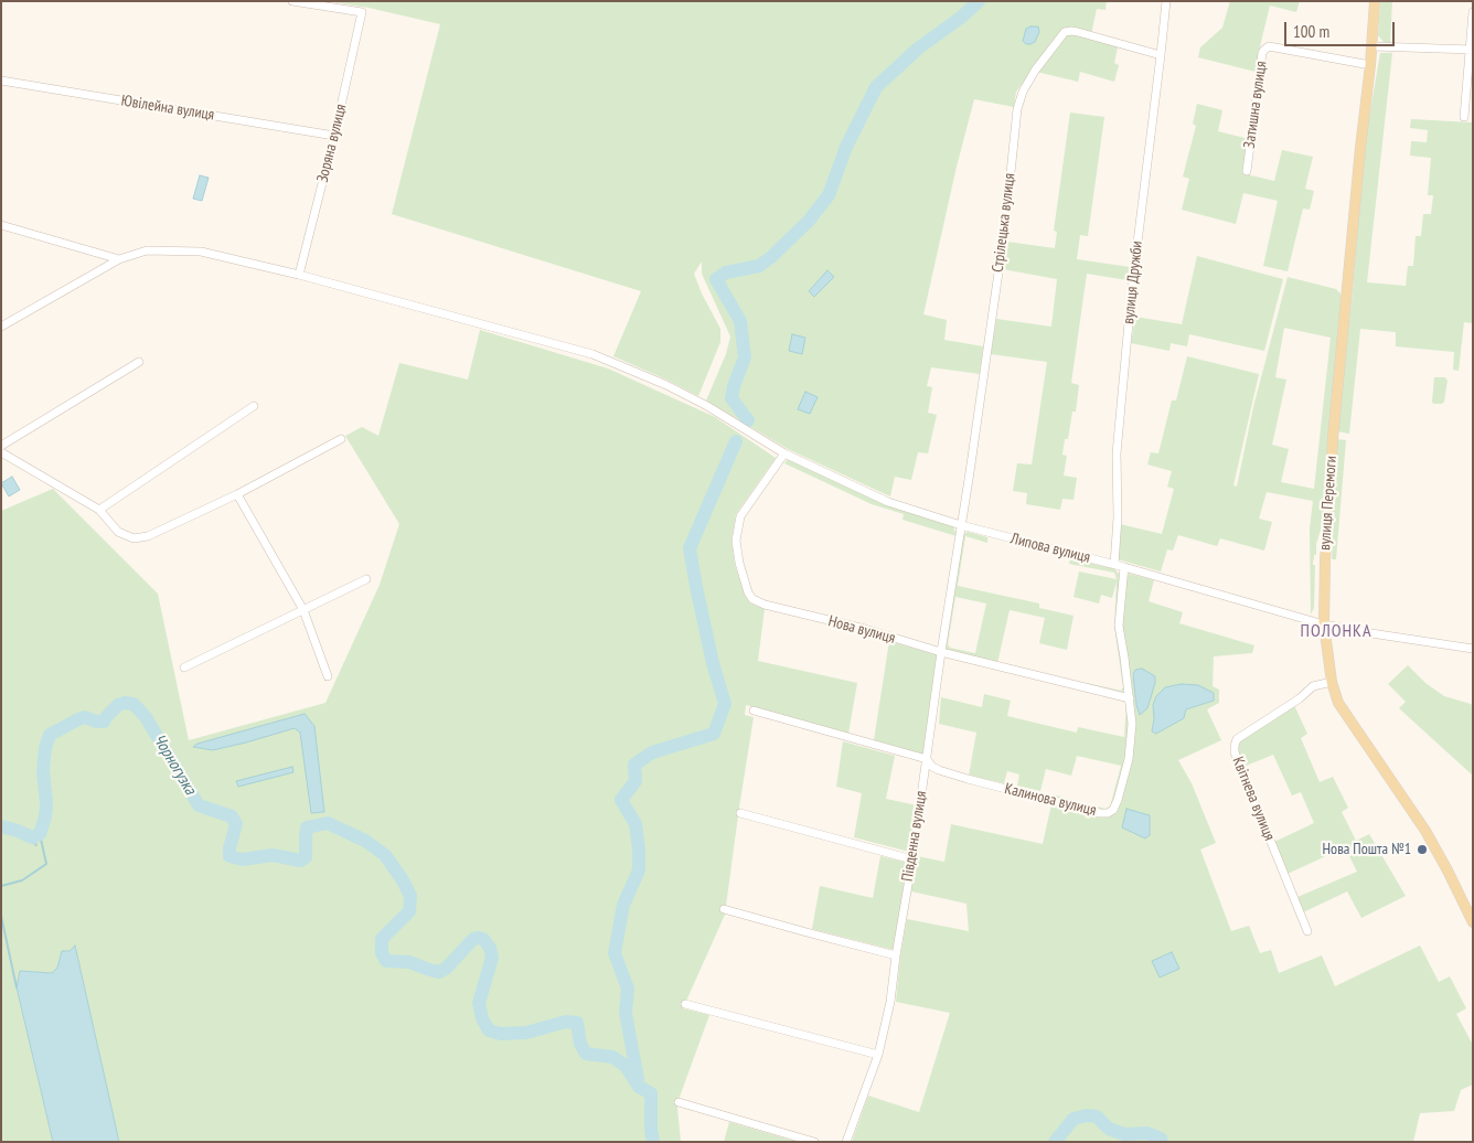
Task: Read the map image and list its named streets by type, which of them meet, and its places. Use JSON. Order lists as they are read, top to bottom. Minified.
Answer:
{"streets":{"main road":["вулиця Перемоги"],"street":["Затишна вулиця","Ювілейна вулиця","Зоряна вулиця","Стрілецька вулиця","вулиця Дружби","Липова вулиця","Нова вулиця","Квітнева вулиця","Калинова вулиця","Південна вулиця"]},"crossings":[["Затишна вулиця","вулиця Перемоги"],["Ювілейна вулиця","Зоряна вулиця"],["Зоряна вулиця","Липова вулиця"],["Стрілецька вулиця","вулиця Дружби"],["Стрілецька вулиця","Липова вулиця"],["Стрілецька вулиця","Південна вулиця"],["вулиця Дружби","Липова вулиця"],["вулиця Перемоги","Липова вулиця"],["вулиця Перемоги","Квітнева вулиця"],["Липова вулиця","Нова вулиця"],["Липова вулиця","Калинова вулиця"],["Липова вулиця","Південна вулиця"],["Нова вулиця","Калинова вулиця"],["Нова вулиця","Південна вулиця"],["Калинова вулиця","Південна вулиця"]],"districts":["ПОЛОНКА"],"water":["Чорногузка"],"places":["Нова Пошта №1"],"scale_bar":"100 m"}
